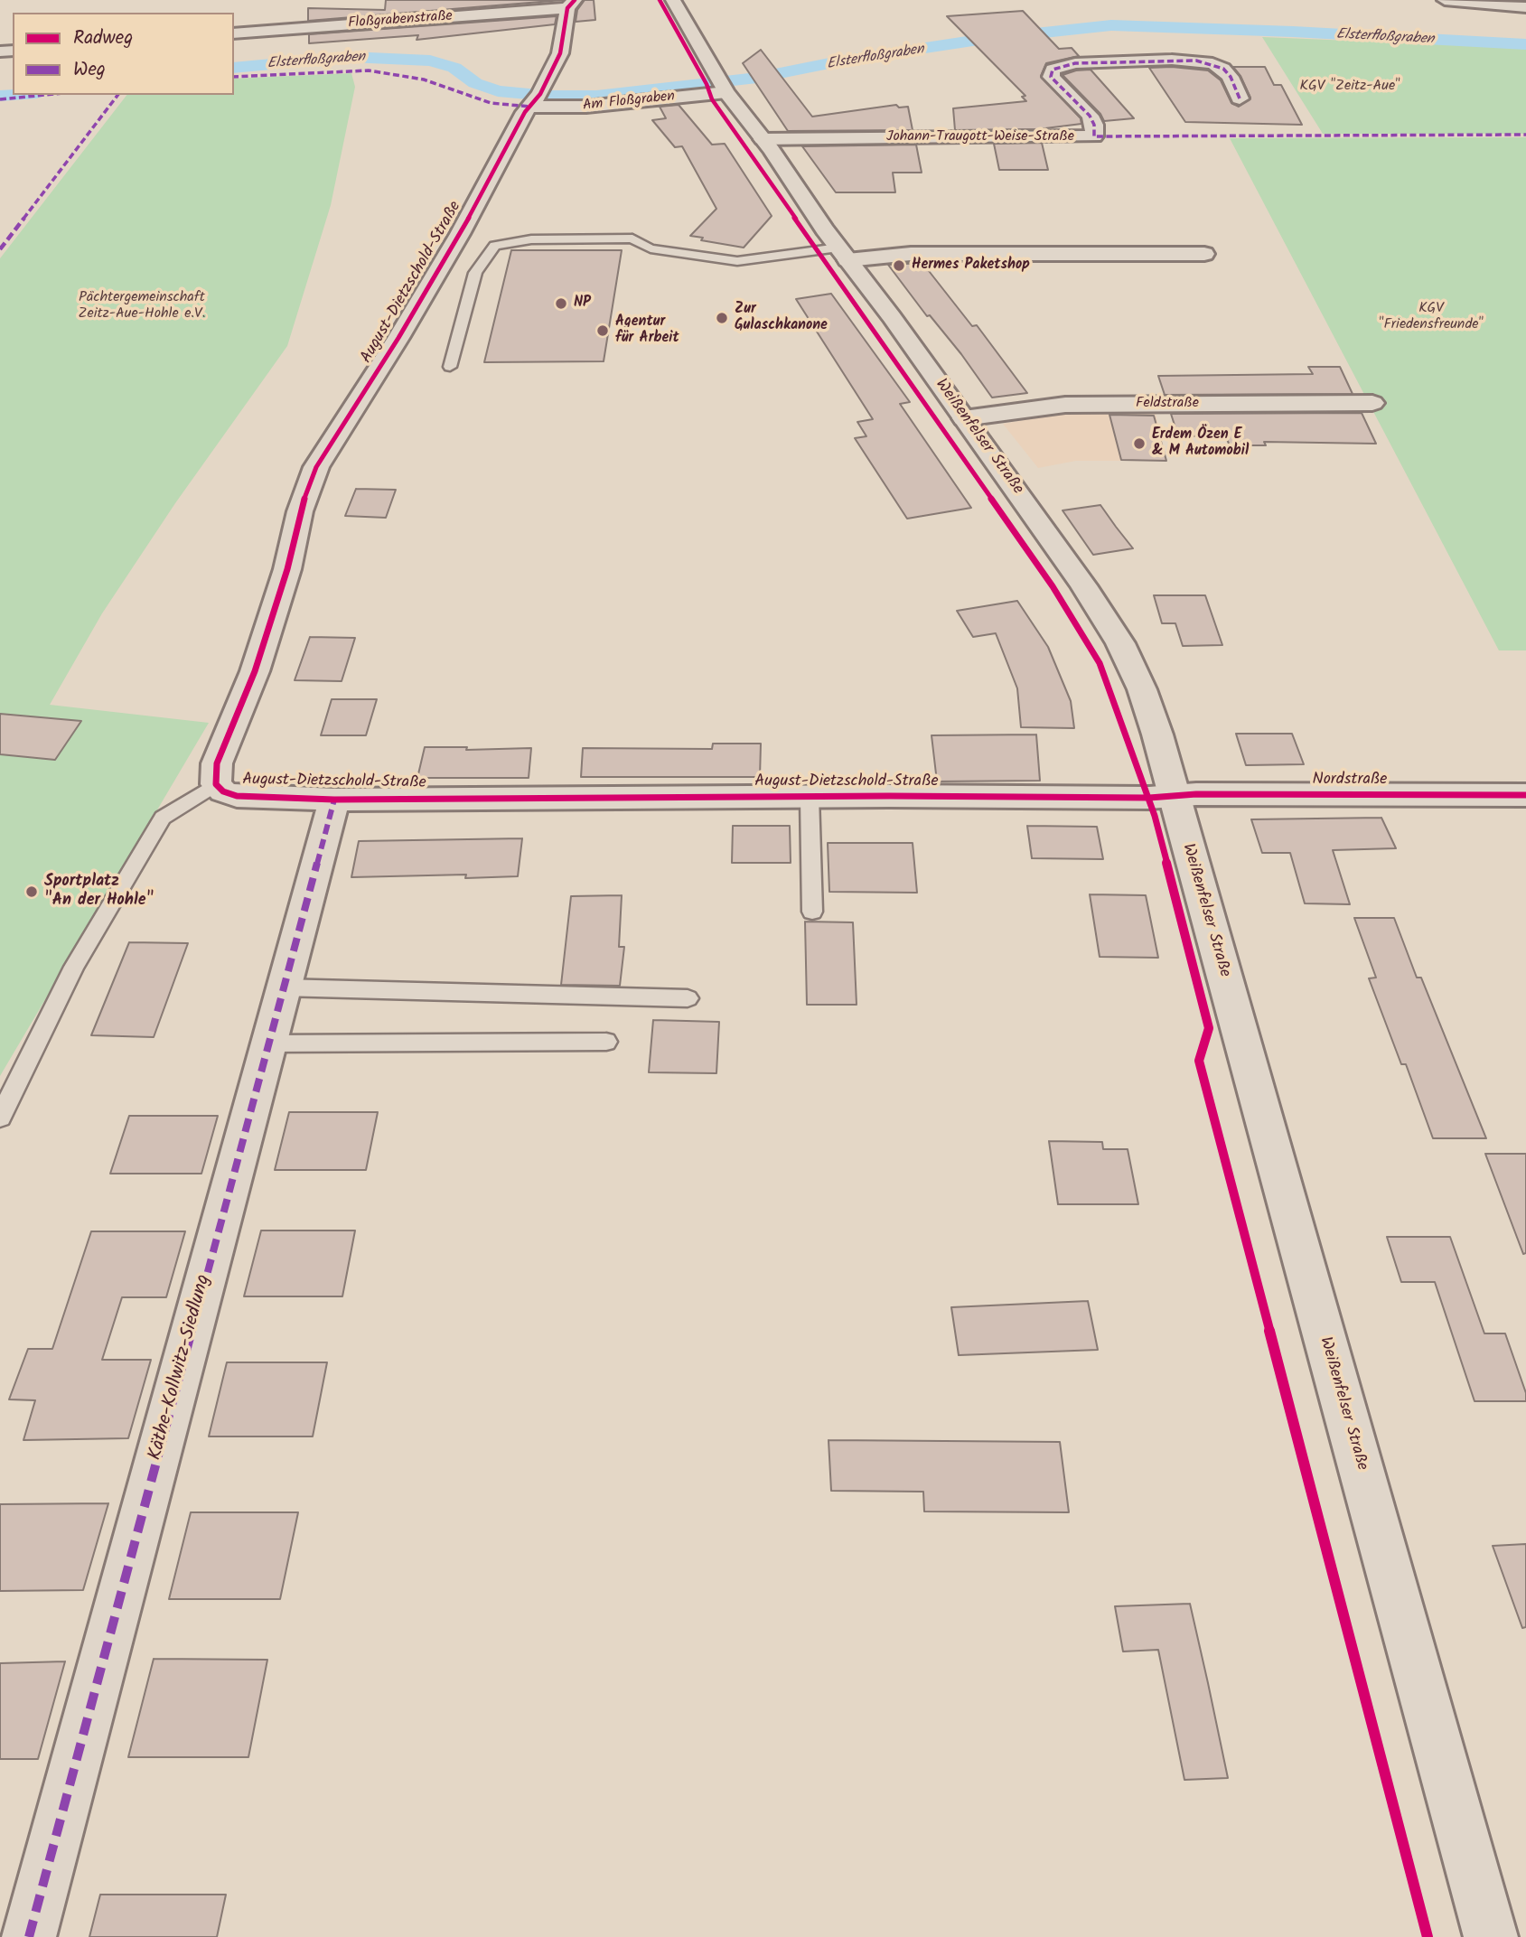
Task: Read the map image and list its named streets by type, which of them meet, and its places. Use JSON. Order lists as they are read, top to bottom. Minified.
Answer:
{"streets":{"street":["Floßgrabenstraße","Am Floßgraben","Johann-Traugott-Weise-Straße","August-Dietzschold-Straße","Feldstraße","Weißenfelser Straße","Nordstraße","Käthe-Kollwitz-Siedlung"]},"crossings":[["Floßgrabenstraße","August-Dietzschold-Straße"],["Am Floßgraben","August-Dietzschold-Straße"],["Am Floßgraben","Weißenfelser Straße"],["Johann-Traugott-Weise-Straße","Weißenfelser Straße"],["August-Dietzschold-Straße","Weißenfelser Straße"],["August-Dietzschold-Straße","Nordstraße"],["August-Dietzschold-Straße","Käthe-Kollwitz-Siedlung"],["Feldstraße","Weißenfelser Straße"],["Weißenfelser Straße","Nordstraße"]],"water":["Elsterfloßgraben"],"parks":["KGV \"Zeitz-Aue\"","Pächtergemeinschaft Zeitz-Aue-Hohle e.V.","KGV \"Friedensfreunde\""],"places":["Hermes Paketshop","NP","Zur Gulaschkanone","Agentur für Arbeit","Erdem Özen E & M Automobil","Sportplatz \"An der Hohle\""],"legend":["Radweg","Weg"]}
